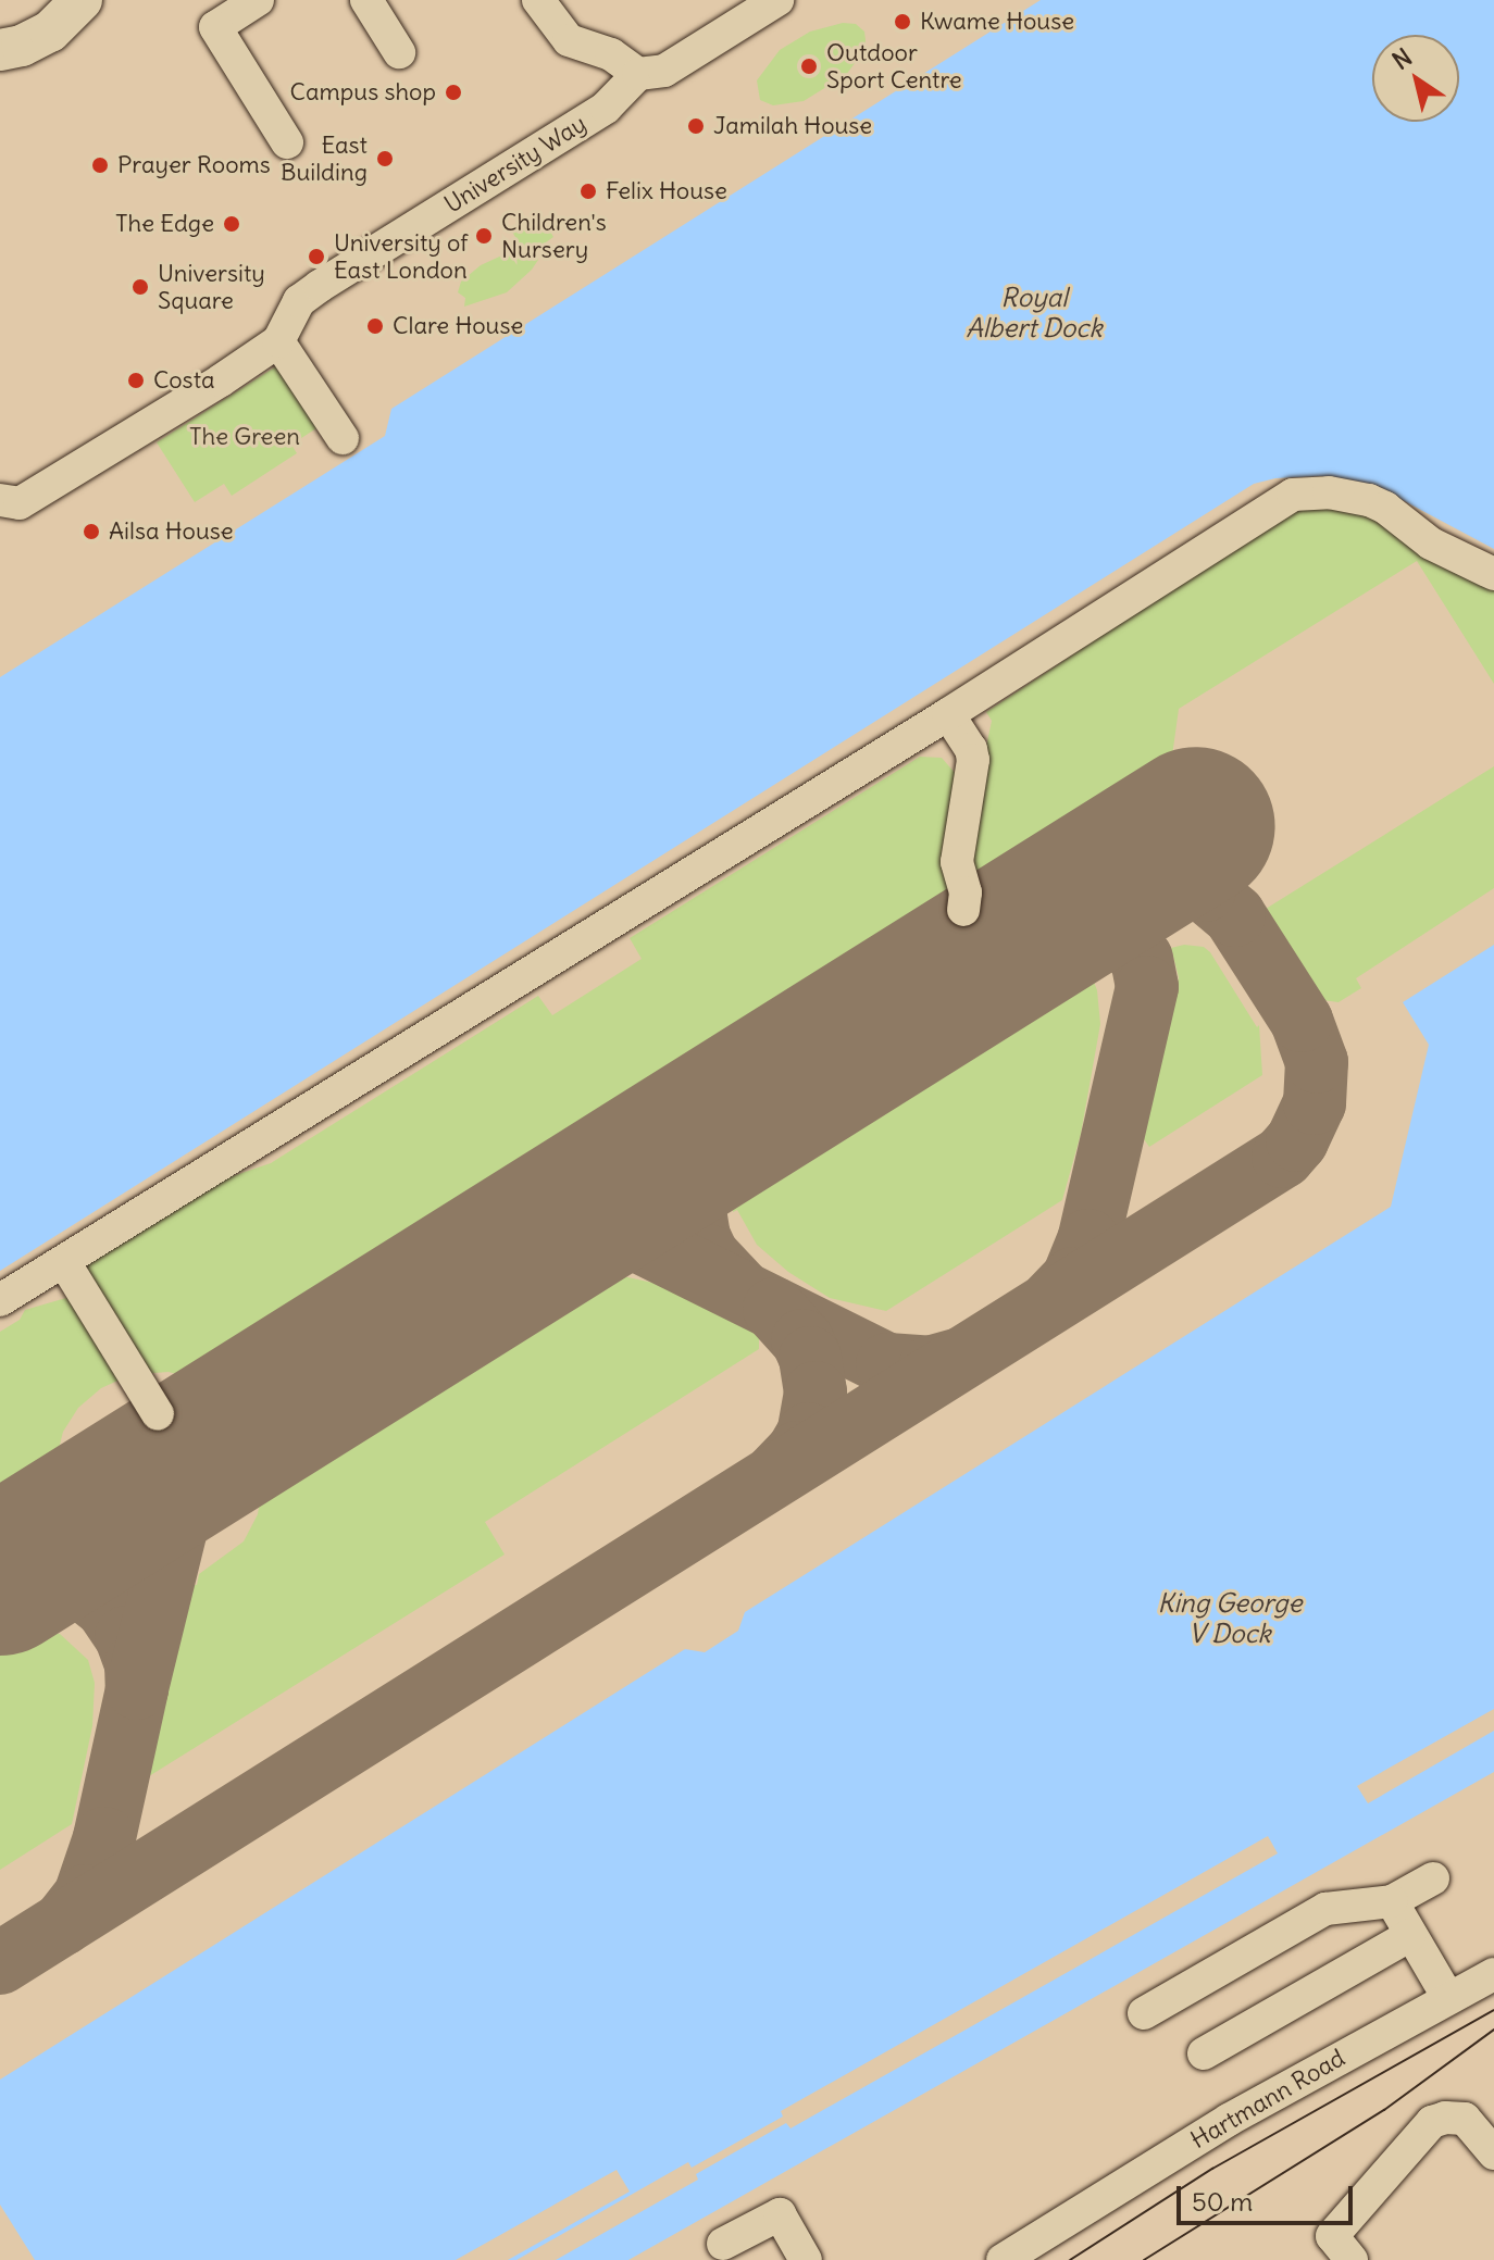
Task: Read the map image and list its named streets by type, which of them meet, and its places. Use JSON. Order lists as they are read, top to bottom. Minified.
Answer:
{"streets":{"street":["University Way","Hartmann Road"]},"water":["Royal Albert Dock","King George V Dock"],"parks":["The Green"],"places":["Kwame House","Outdoor Sport Centre","Campus shop","Jamilah House","East Building","Prayer Rooms","Felix House","The Edge","Children's Nursery","University of East London","University Square","Clare House","Costa","Ailsa House"],"scale_bar":"50 m","north":"top left"}
